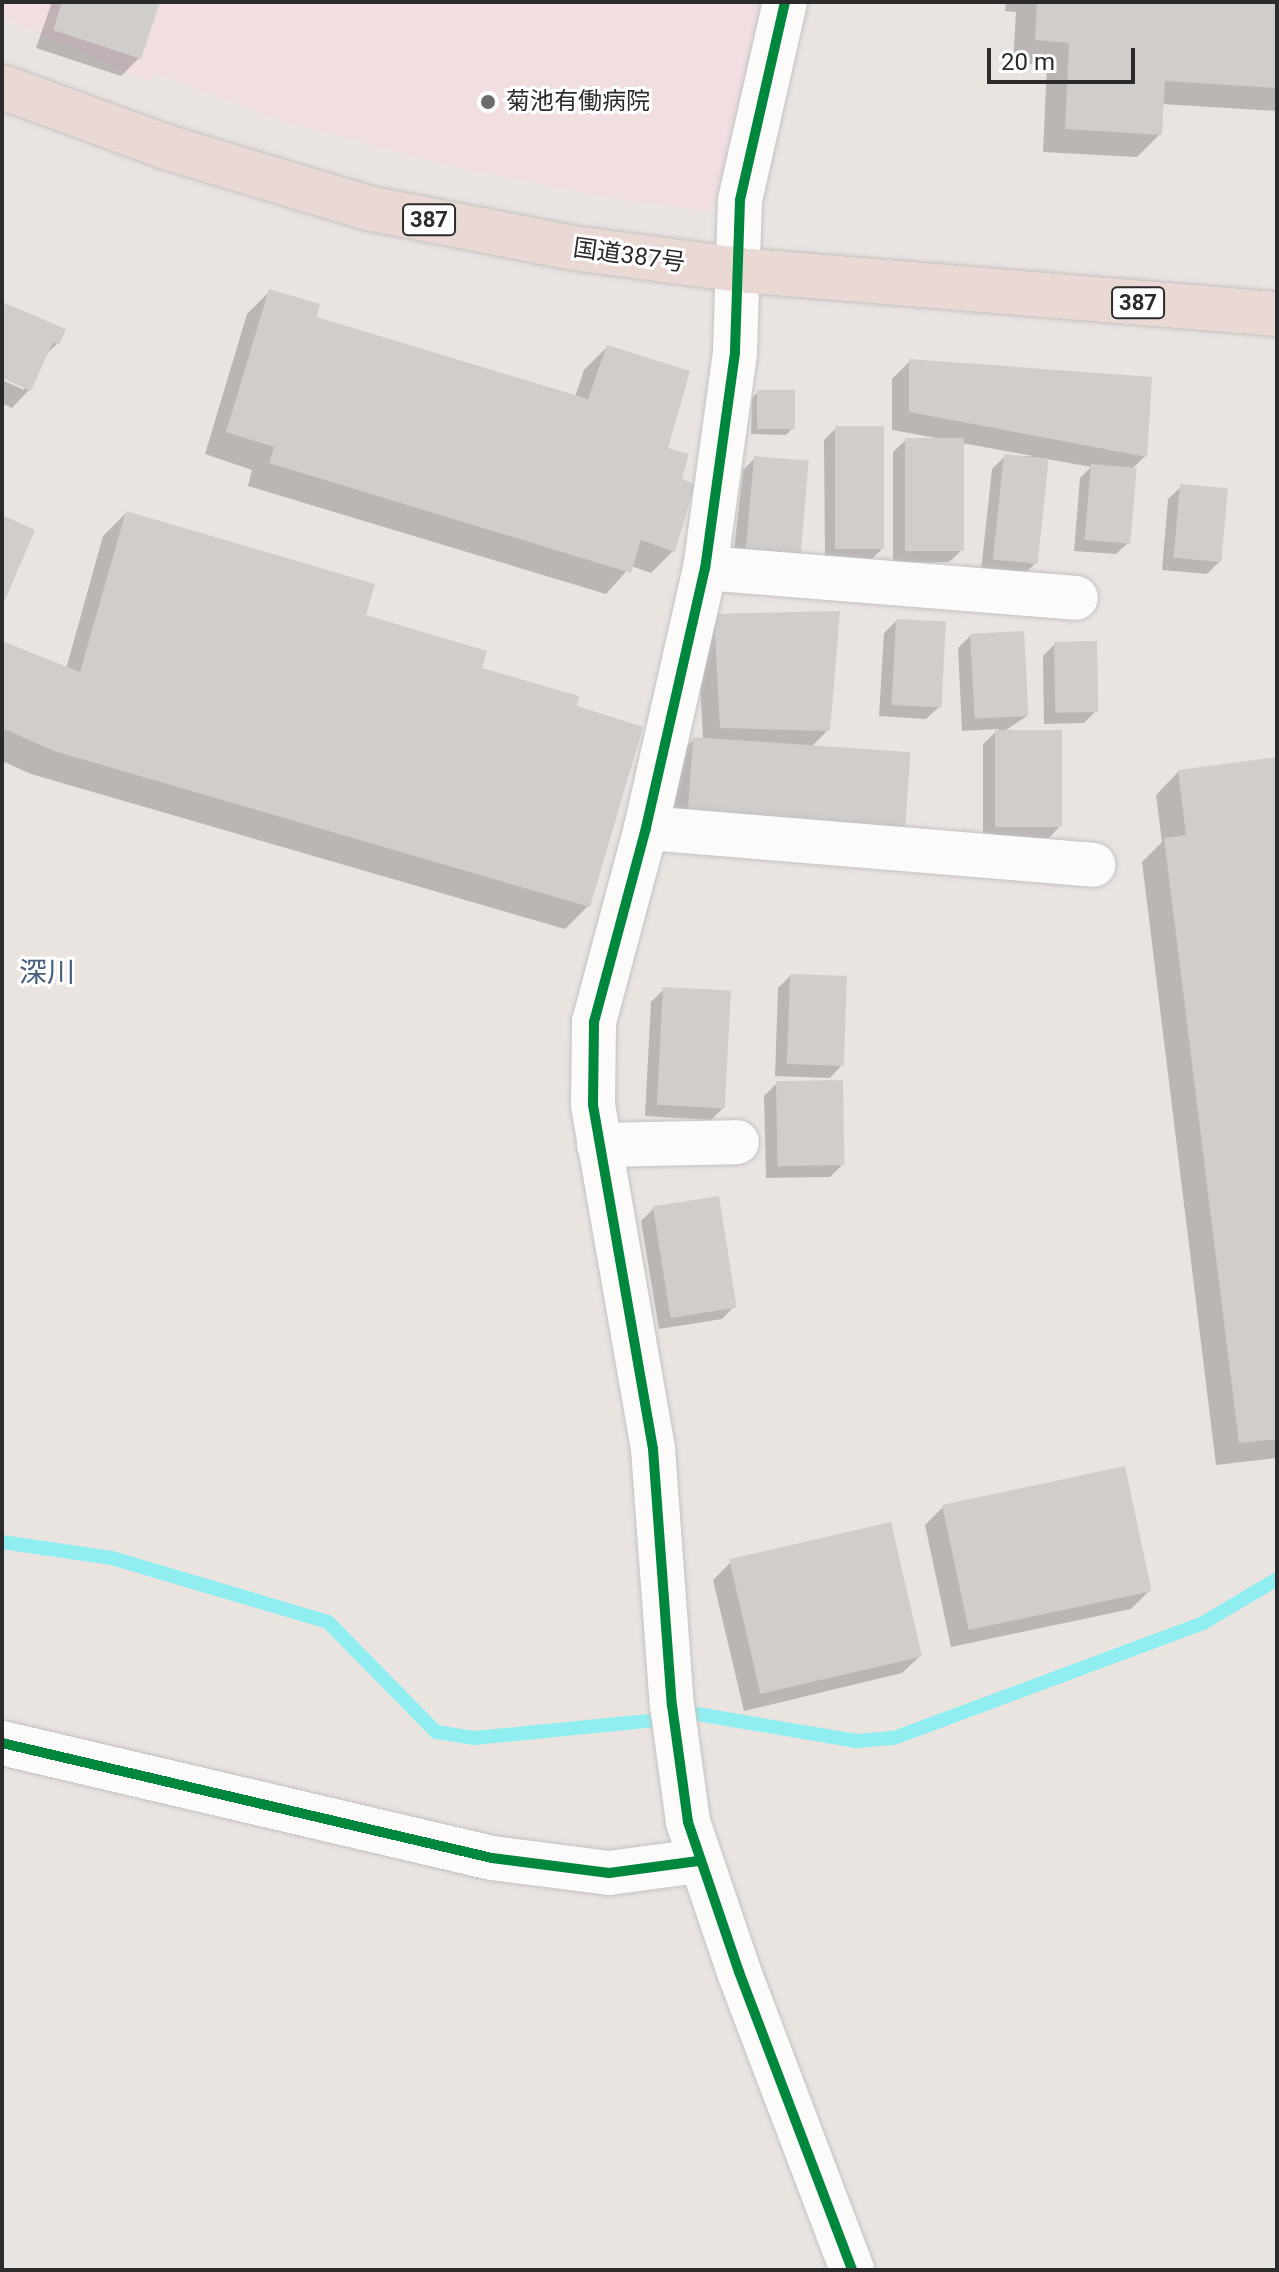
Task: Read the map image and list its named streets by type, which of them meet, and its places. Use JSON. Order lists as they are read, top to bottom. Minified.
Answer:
{"streets":{"highway":["387","国道387号"]},"districts":["深川"],"places":["菊池有働病院"],"scale_bar":"20 m"}
